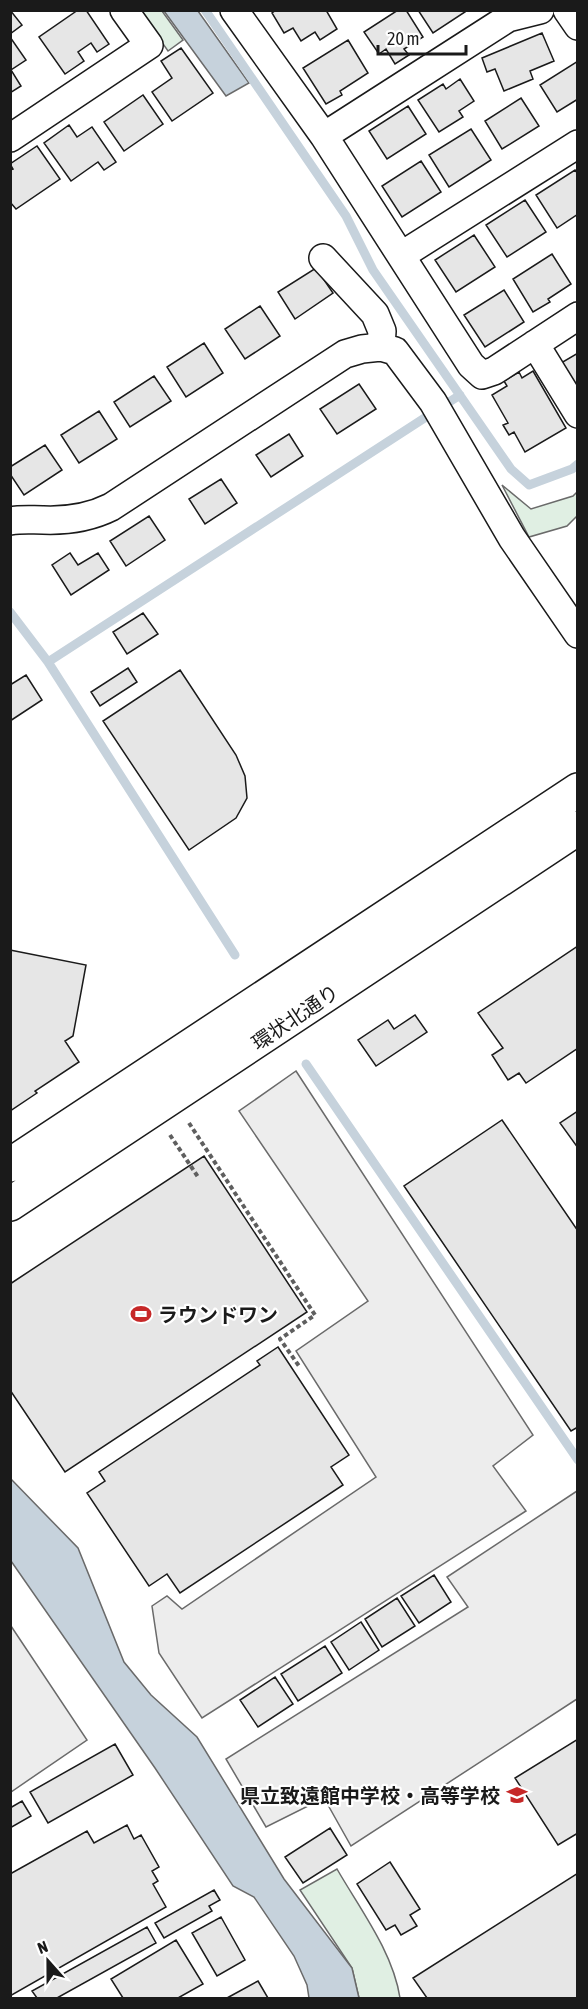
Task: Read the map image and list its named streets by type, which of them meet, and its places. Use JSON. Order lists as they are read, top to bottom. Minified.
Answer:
{"streets":{"highway":["環状北通り"]},"places":{"sports":["ラウンドワン"],"school or university":["県立致遠館中学校・高等学校"]},"scale_bar":"20 m","north":"top"}
